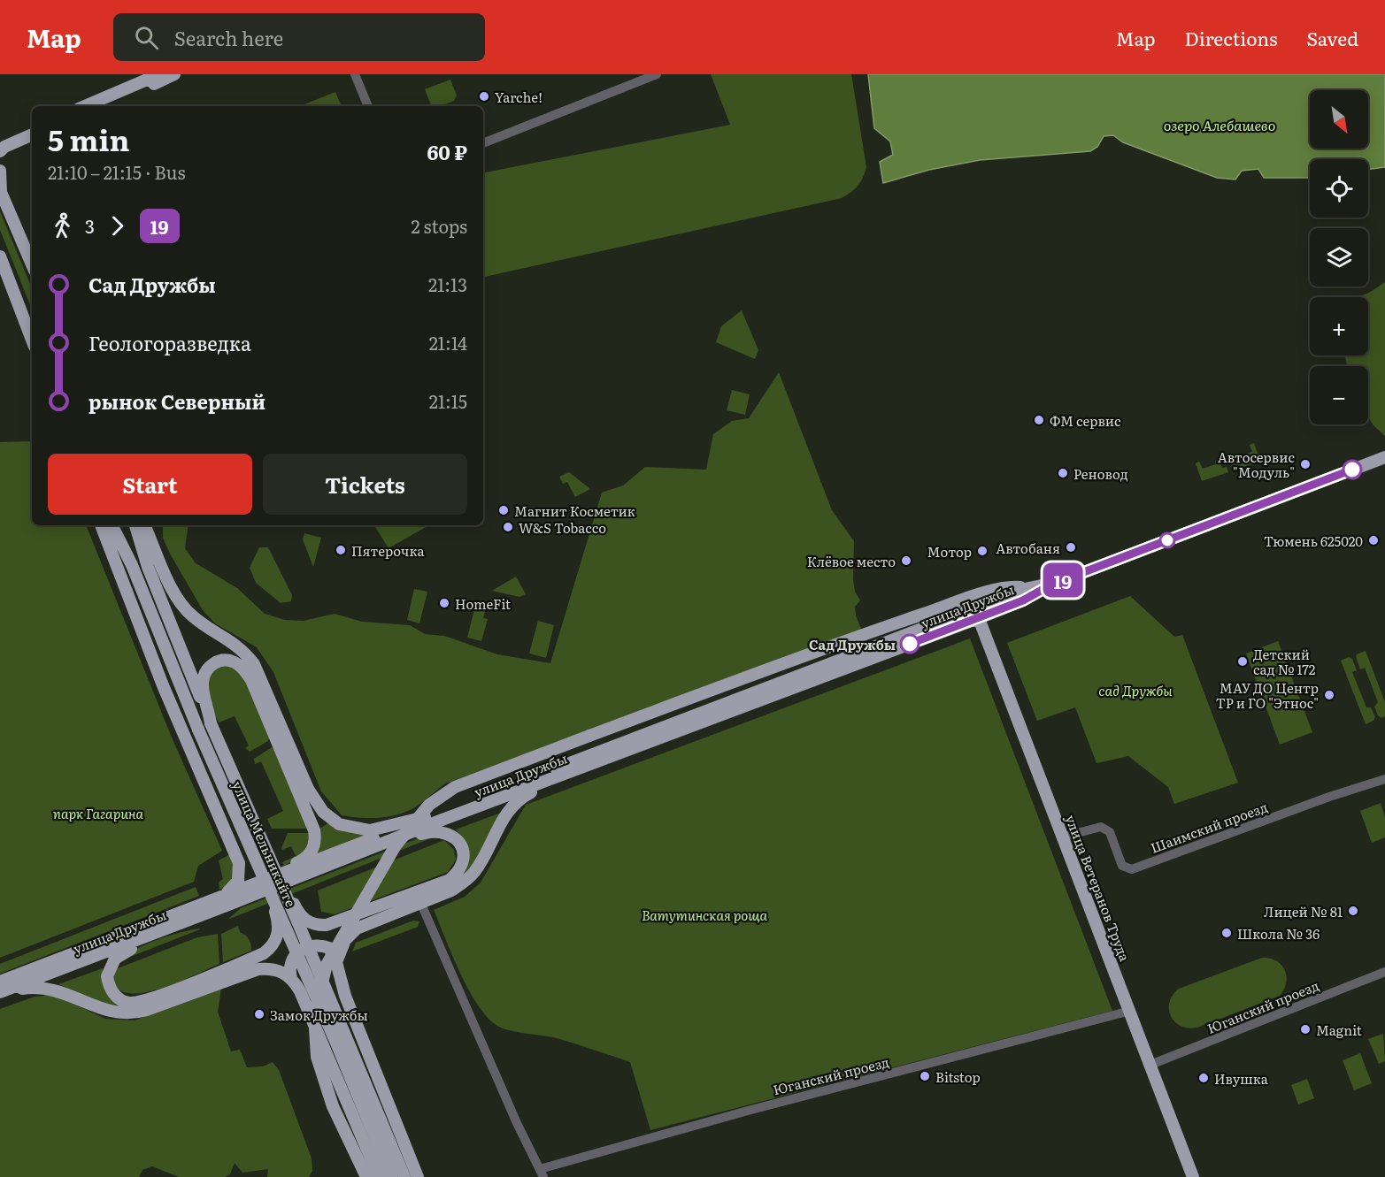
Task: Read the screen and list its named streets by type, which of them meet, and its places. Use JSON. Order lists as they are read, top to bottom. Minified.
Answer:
{"streets":{"main road":["улица Дружбы","улица Мельникайте","улица Ветеранов Труда"],"street":["Шаимский проезд","Юганский проезд"]},"crossings":[["улица Дружбы","улица Ветеранов Труда"],["Шаимский проезд","улица Ветеранов Труда"],["улица Ветеранов Труда","Юганский проезд"]],"water":["озеро Алебашево"],"parks":["сад Дружбы","парк Гагарина","Ватутинская роща"],"places":["Yarche!","ФМ сервис","Автосервис \"Модуль\"","Реновод","Магнит Косметик","W&S Tobacco","Тюмень 625020","Автобаня","Пятерочка","Мотор","Клёвое место","HomeFit","Сад Дружбы","Детский сад № 172","МАУ ДО Центр ТР и ГО \"Этнос\"","Лицей № 81","Школа № 36","Замок Дружбы","Magnit","Bitstop","Ивушка"],"lines":["bus line 19"],"north":"bottom right","page":{"header":"Map","search":"Search here","nav":["Map","Directions","Saved"],"on_map":"19","map_buttons":["+","−"],"heading":["5 min","21:10 – 21:15 · Bus","60 ₽"],"legs":["3","19","2 stops"],"list":[{"name":"Сад Дружбы","value":"21:13"},{"name":"Геологоразведка","value":"21:14"},{"name":"рынок Северный","value":"21:15"}],"buttons":["Start","Tickets"]}}
